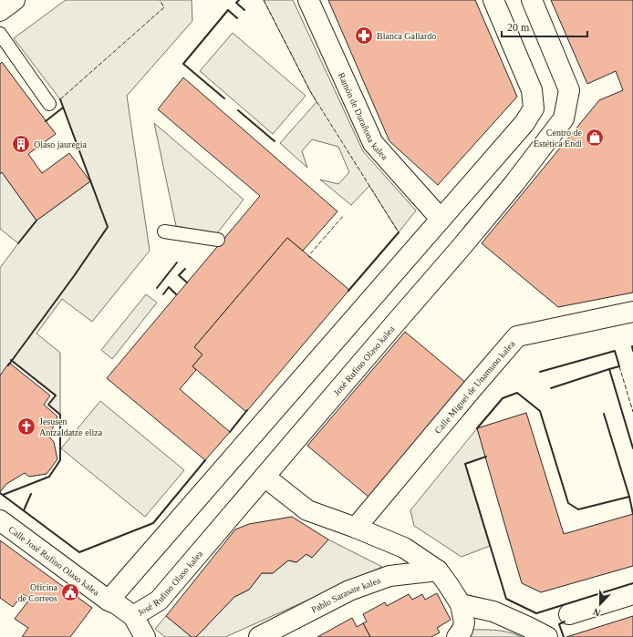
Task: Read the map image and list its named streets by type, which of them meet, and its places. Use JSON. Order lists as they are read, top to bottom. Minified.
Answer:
{"streets":{"street":["Ramón de Durañona kalea","José Rufino Olaso kalea","Calle Miguel de Unamuno kalea","Calle José Rufino Olaso kalea","Pablo Sarasate kalea"]},"crossings":[["José Rufino Olaso kalea","Calle José Rufino Olaso kalea"]],"places":{"pharmacy":["Blanca Gallardo"],"shop":["Centro de Estética Endi"],"building":["Olaso jauregia"],"church":["Jesusen Antzaldatze eliza"],"public building":["Oficina de Correos"]},"scale_bar":"20 m","north":"bottom"}
